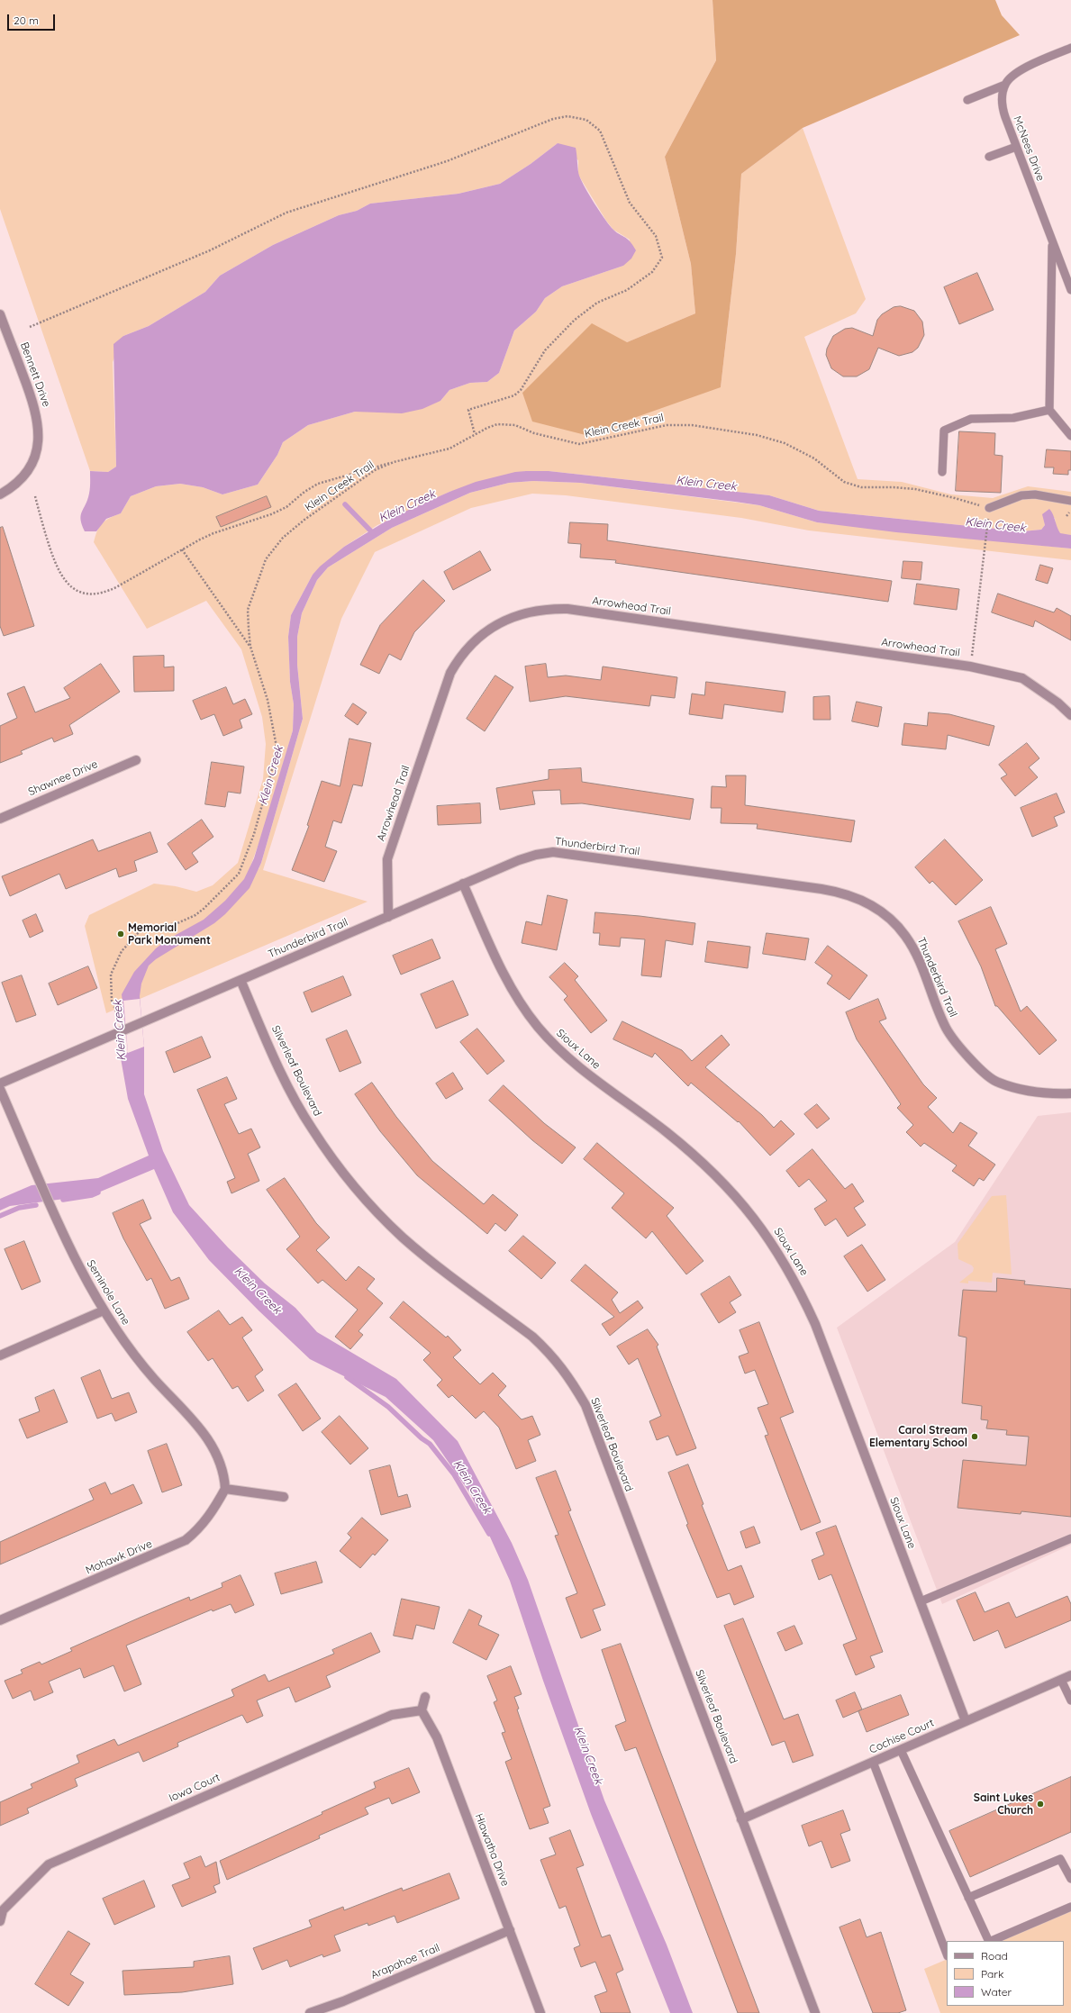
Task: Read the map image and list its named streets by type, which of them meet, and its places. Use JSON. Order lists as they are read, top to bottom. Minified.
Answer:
{"streets":{"street":["Bennett Drive","Arrowhead Trail","Shawnee Drive","Thunderbird Trail","Sioux Lane","Silverleaf Boulevard","Seminole Lane","Mohawk Drive","Cochise Court","Iowa Court","Hiawatha Drive","Arapahoe Trail"],"lane":["McNees Drive"],"path":["Klein Creek Trail"]},"crossings":[["Arrowhead Trail","Thunderbird Trail"],["Thunderbird Trail","Sioux Lane"],["Thunderbird Trail","Silverleaf Boulevard"],["Sioux Lane","Cochise Court"],["Silverleaf Boulevard","Cochise Court"],["Seminole Lane","Mohawk Drive"],["Iowa Court","Hiawatha Drive"],["Hiawatha Drive","Arapahoe Trail"]],"water":["Klein Creek"],"places":["Memorial Park Monument","Carol Stream Elementary School","Saint Lukes Church"],"legend":["Road","Park","Water"],"scale_bar":"20 m"}
